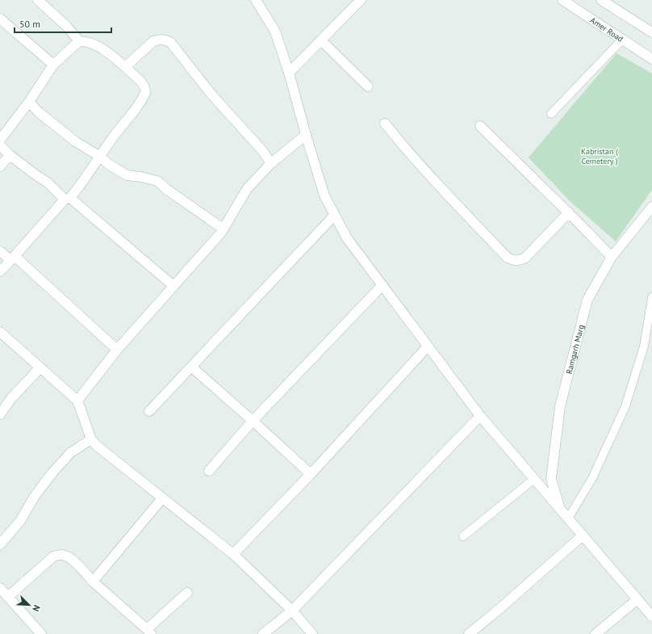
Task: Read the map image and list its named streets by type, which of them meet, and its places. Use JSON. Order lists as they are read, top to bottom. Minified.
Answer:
{"streets":{"street":["Amer Road","Ramgarh Marg"]},"parks":["Kabristan ( Cemetery )"],"scale_bar":"50 m","north":"bottom right"}
